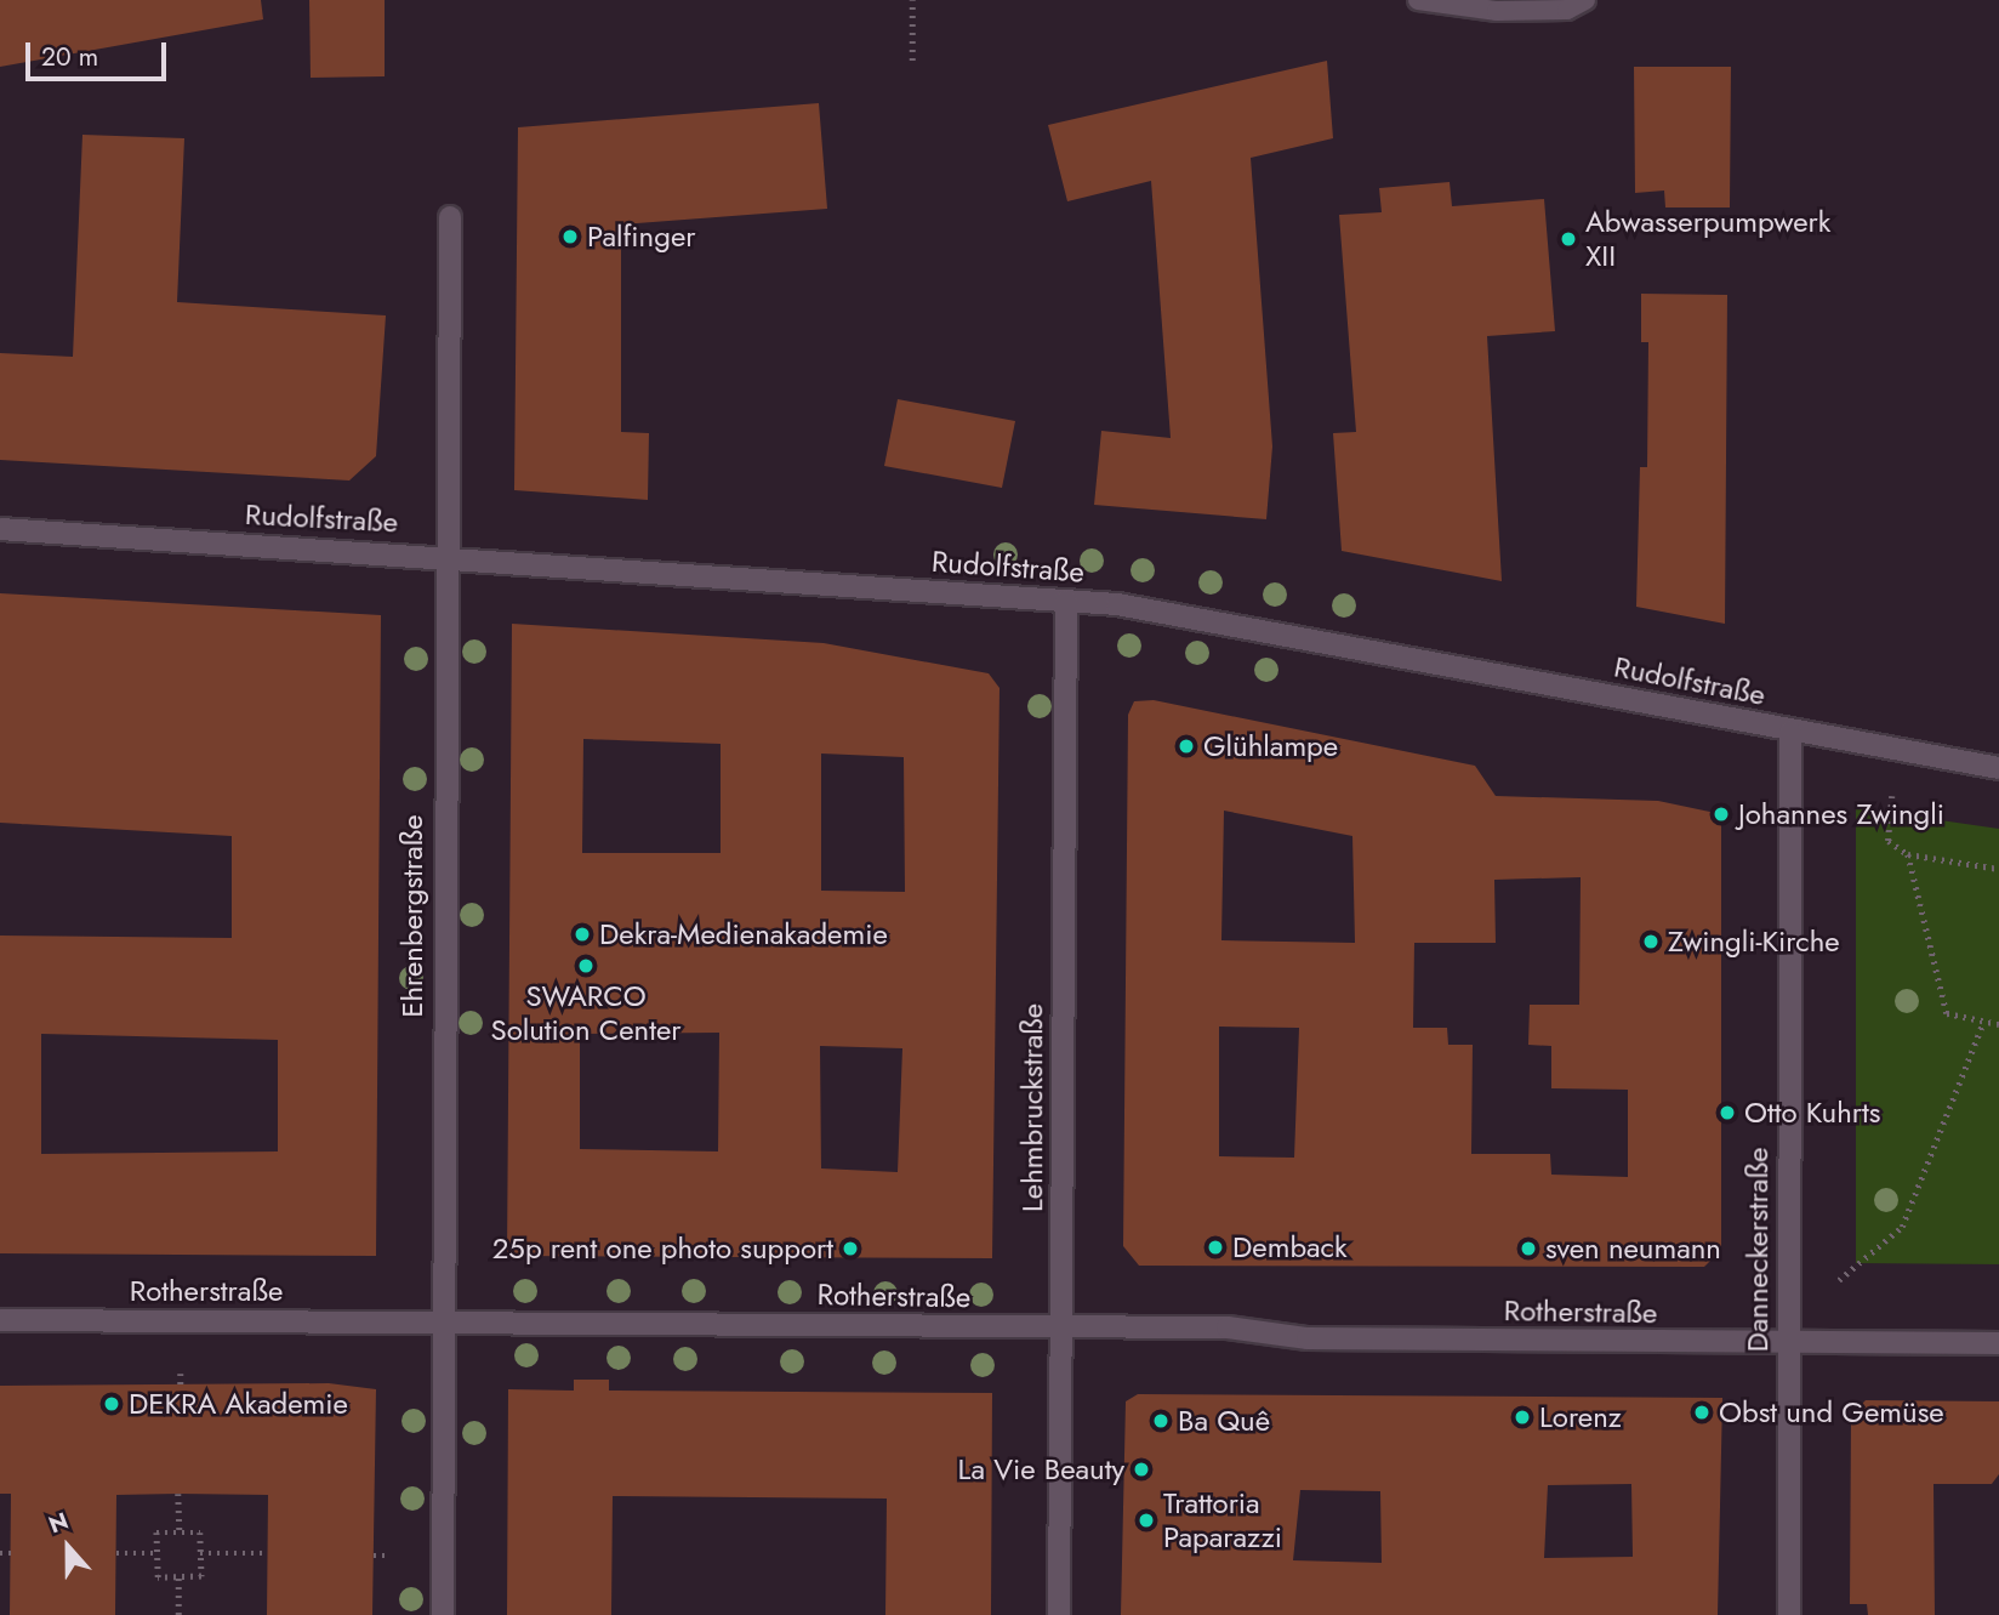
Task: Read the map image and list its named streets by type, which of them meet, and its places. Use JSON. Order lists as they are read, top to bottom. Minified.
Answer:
{"streets":{"street":["Rudolfstraße","Ehrenbergstraße","Lehmbruckstraße","Danneckerstraße","Rotherstraße"]},"crossings":[["Rudolfstraße","Ehrenbergstraße"],["Rudolfstraße","Lehmbruckstraße"],["Rudolfstraße","Danneckerstraße"],["Ehrenbergstraße","Rotherstraße"],["Lehmbruckstraße","Rotherstraße"],["Danneckerstraße","Rotherstraße"]],"places":["Palfinger","Abwasserpumpwerk XII","Glühlampe","Johannes Zwingli","Dekra-Medienakademie","Zwingli-Kirche","SWARCO Solution Center","Otto Kuhrts","Demback","25p rent one photo support","sven neumann","DEKRA Akademie","Obst und Gemüse","Lorenz","Ba Quê","La Vie Beauty","Trattoria Paparazzi"],"scale_bar":"20 m","north":"top"}
